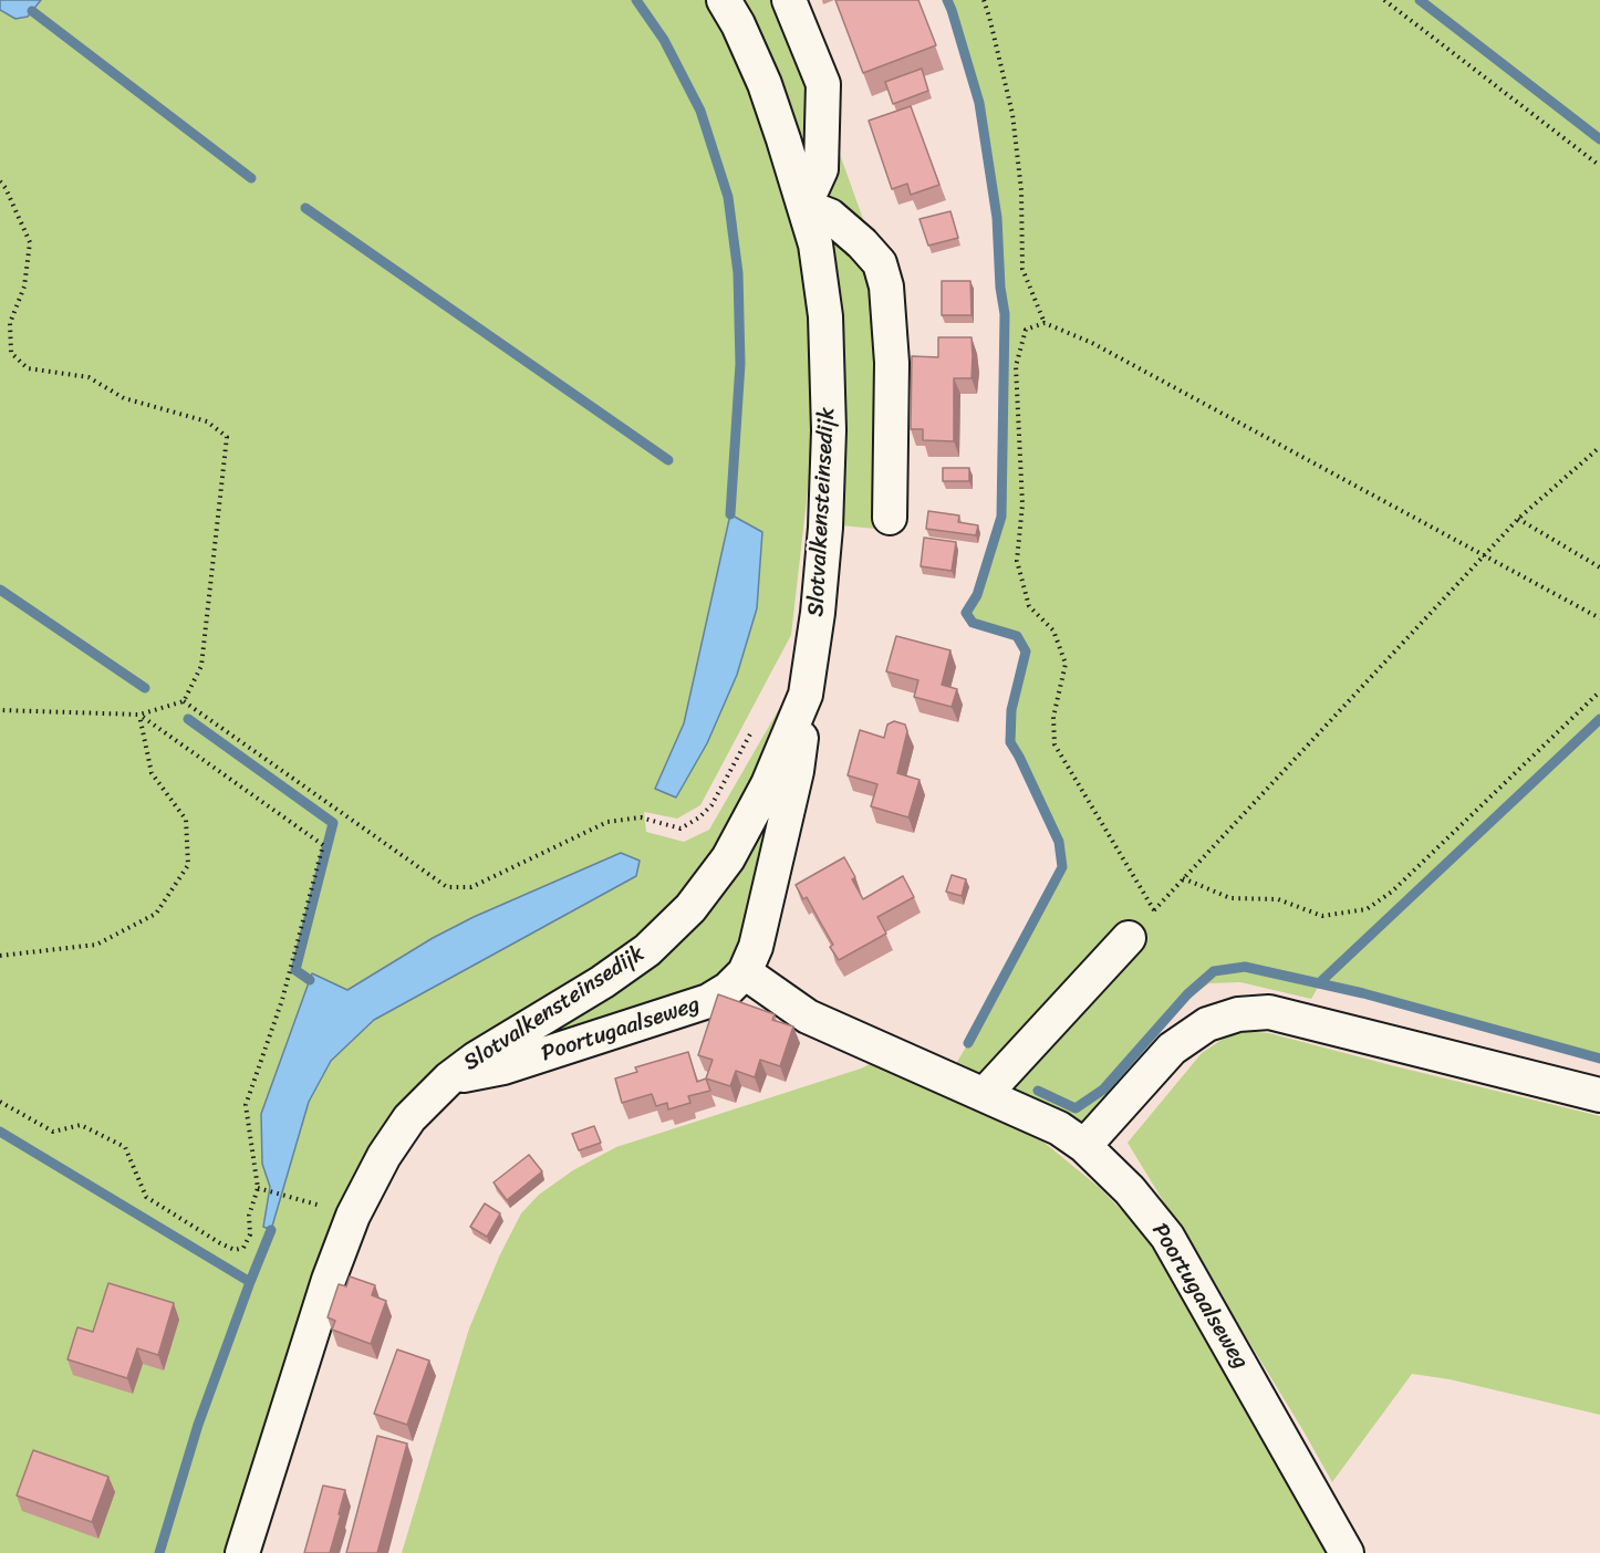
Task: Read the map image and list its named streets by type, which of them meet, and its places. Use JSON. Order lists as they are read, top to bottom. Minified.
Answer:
{"streets":{"street":["Slotvalkensteinsedijk","Poortugaalseweg"]},"crossings":[["Slotvalkensteinsedijk","Poortugaalseweg"]]}
